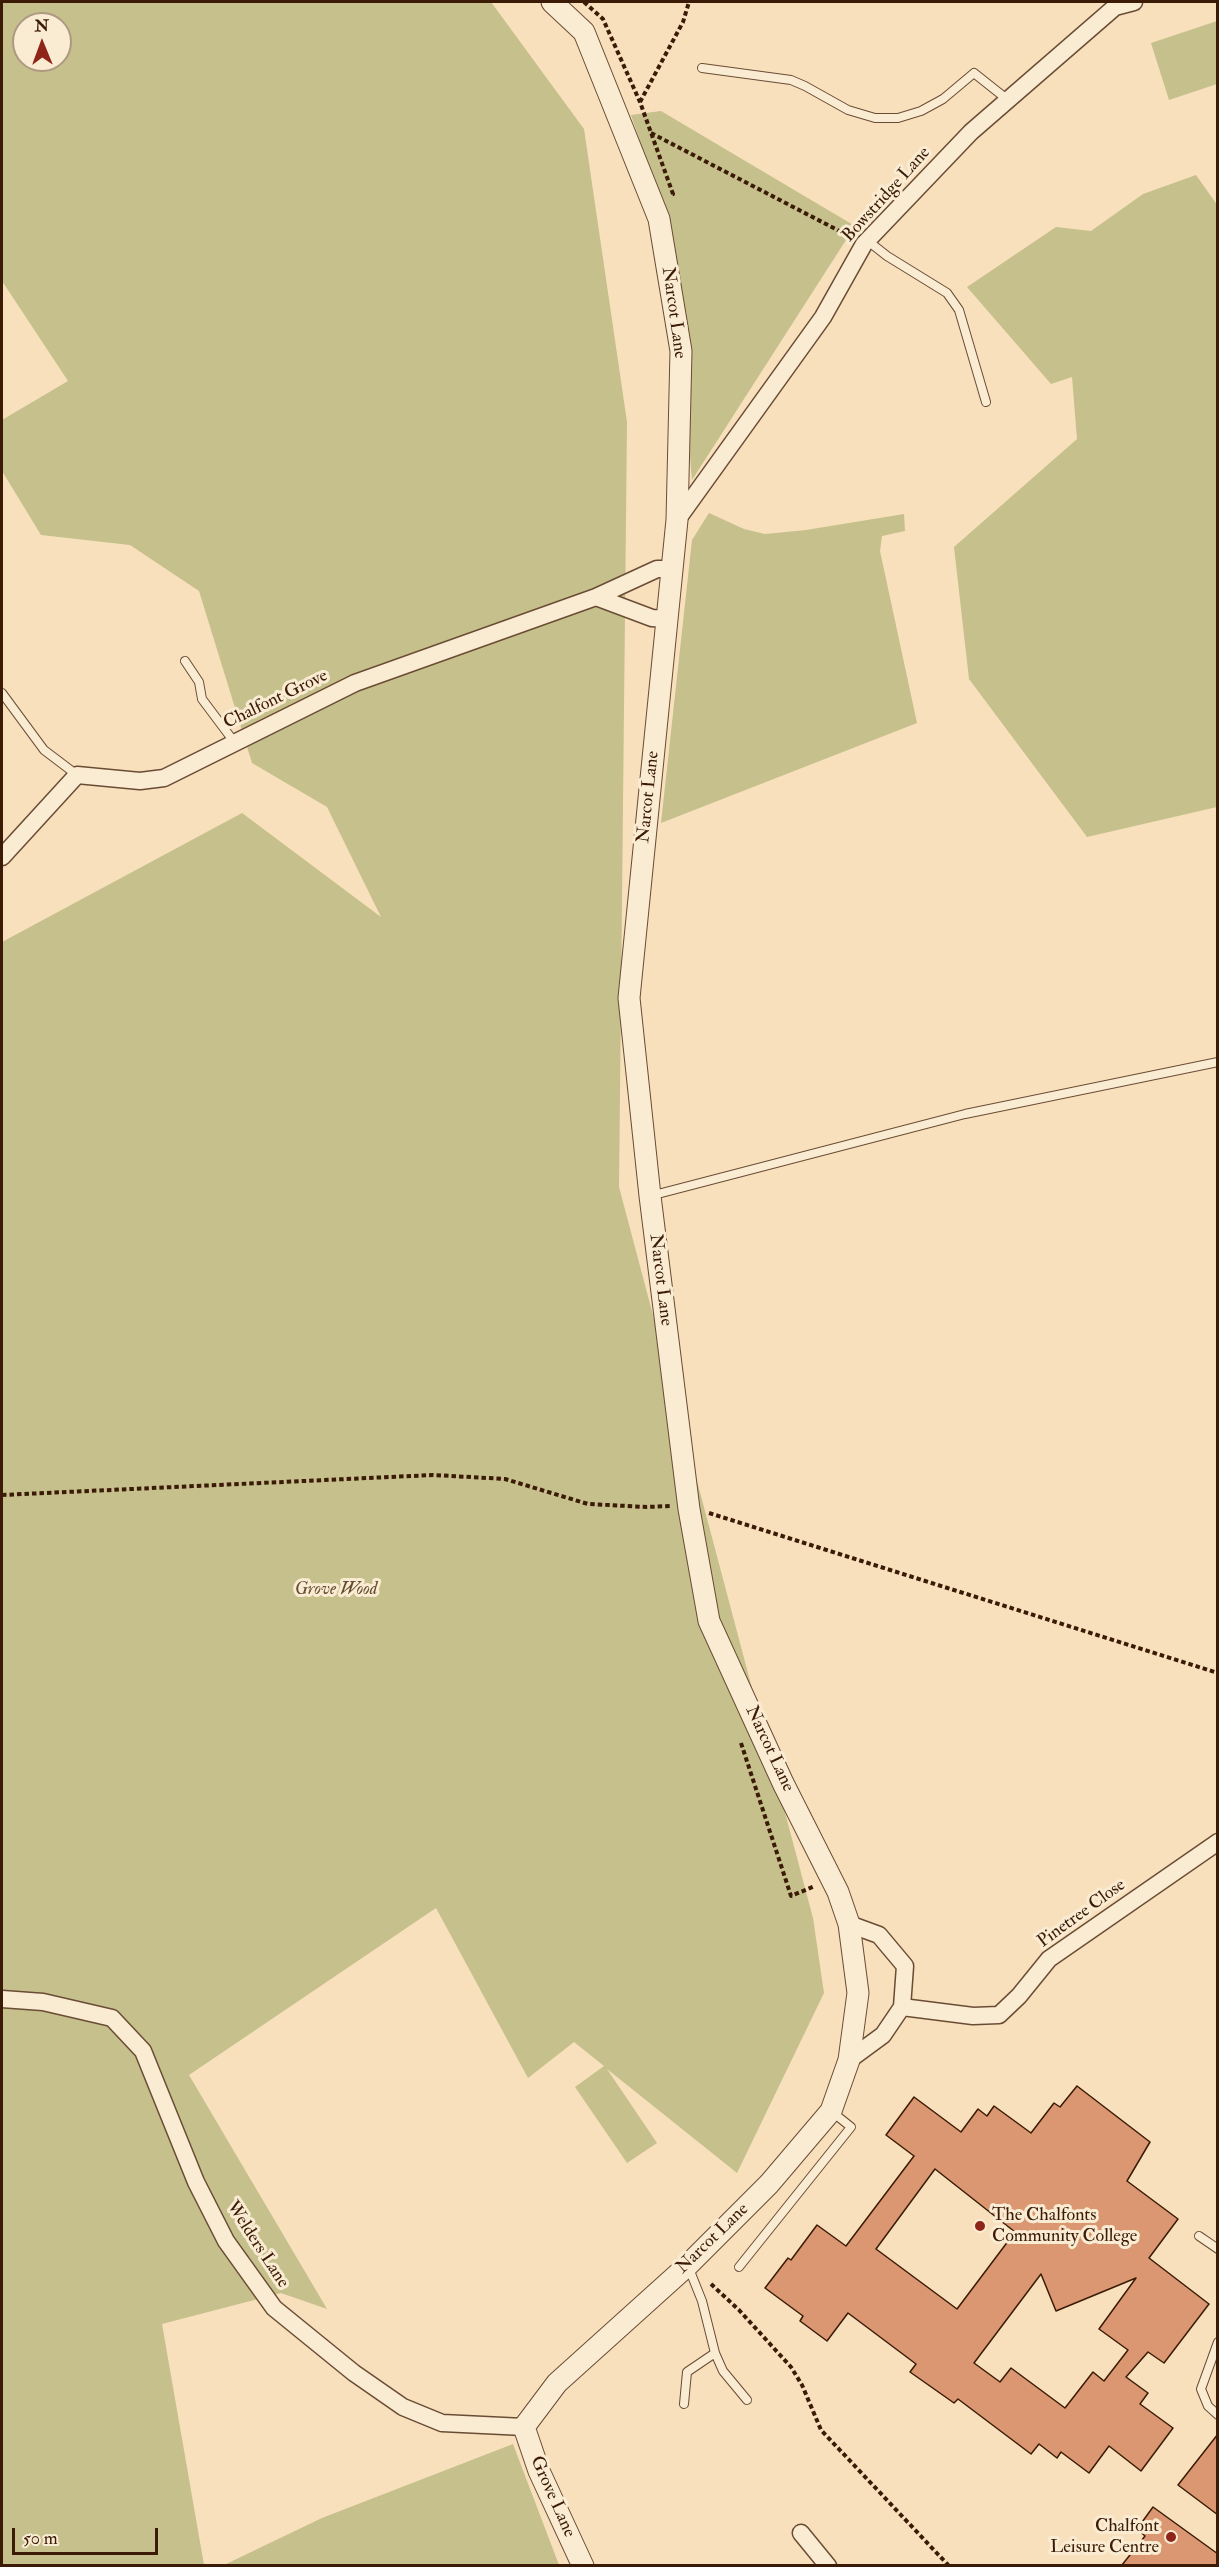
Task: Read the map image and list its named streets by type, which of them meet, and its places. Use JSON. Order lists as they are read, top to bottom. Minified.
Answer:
{"streets":{"street":["Bowstridge Lane","Narcot Lane","Chalfont Grove","Pinetree Close","Welders Lane","Grove Lane"]},"crossings":[["Bowstridge Lane","Narcot Lane"],["Narcot Lane","Chalfont Grove"],["Narcot Lane","Welders Lane"],["Narcot Lane","Grove Lane"],["Welders Lane","Grove Lane"]],"parks":["Grove Wood"],"places":["The Chalfonts Community College","Chalfont Leisure Centre"],"scale_bar":"50 m","north":"top"}
